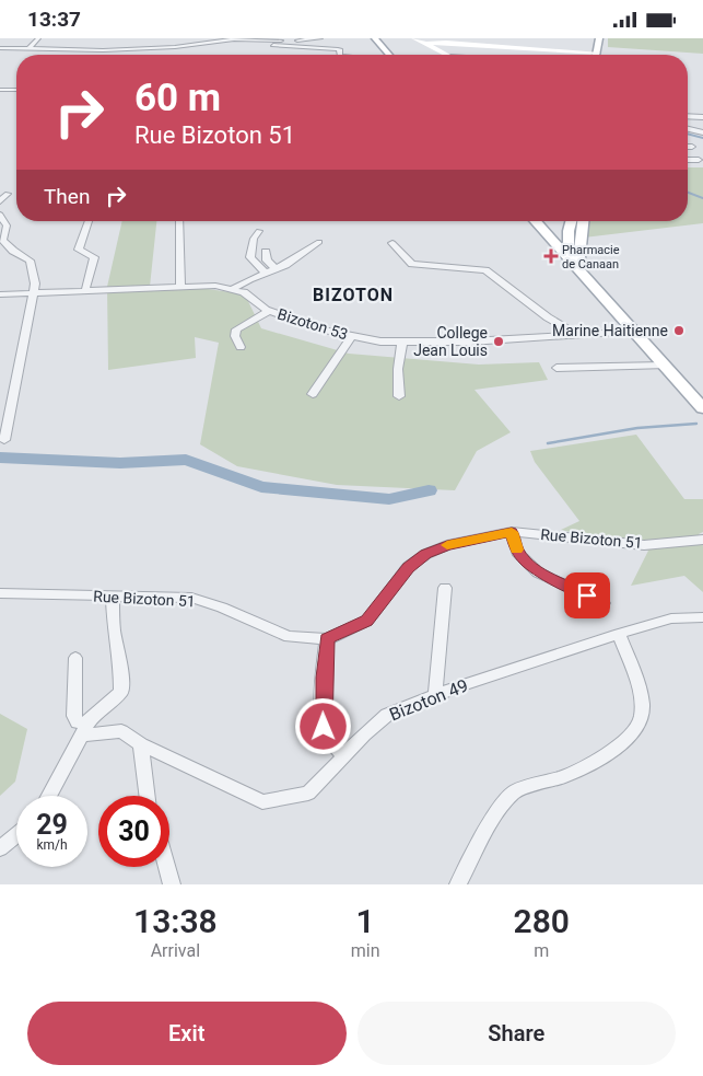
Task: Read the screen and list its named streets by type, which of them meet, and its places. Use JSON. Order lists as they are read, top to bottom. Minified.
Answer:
{"streets":{"street":["Bizoton 53","Rue Bizoton 51","Bizoton 49"]},"districts":["BIZOTON"],"places":{"health":["Pharmacie de Canaan"],"other":["Marine Haitienne","College Jean Louis"]},"page":{"status":"13:37","turn":["60 m","Rue Bizoton 51"],"then":"Then","speed":"29 km/h","limit":"30","eta":["13:38","Arrival","1","min","280","m"],"buttons":["Exit","Share"]}}
